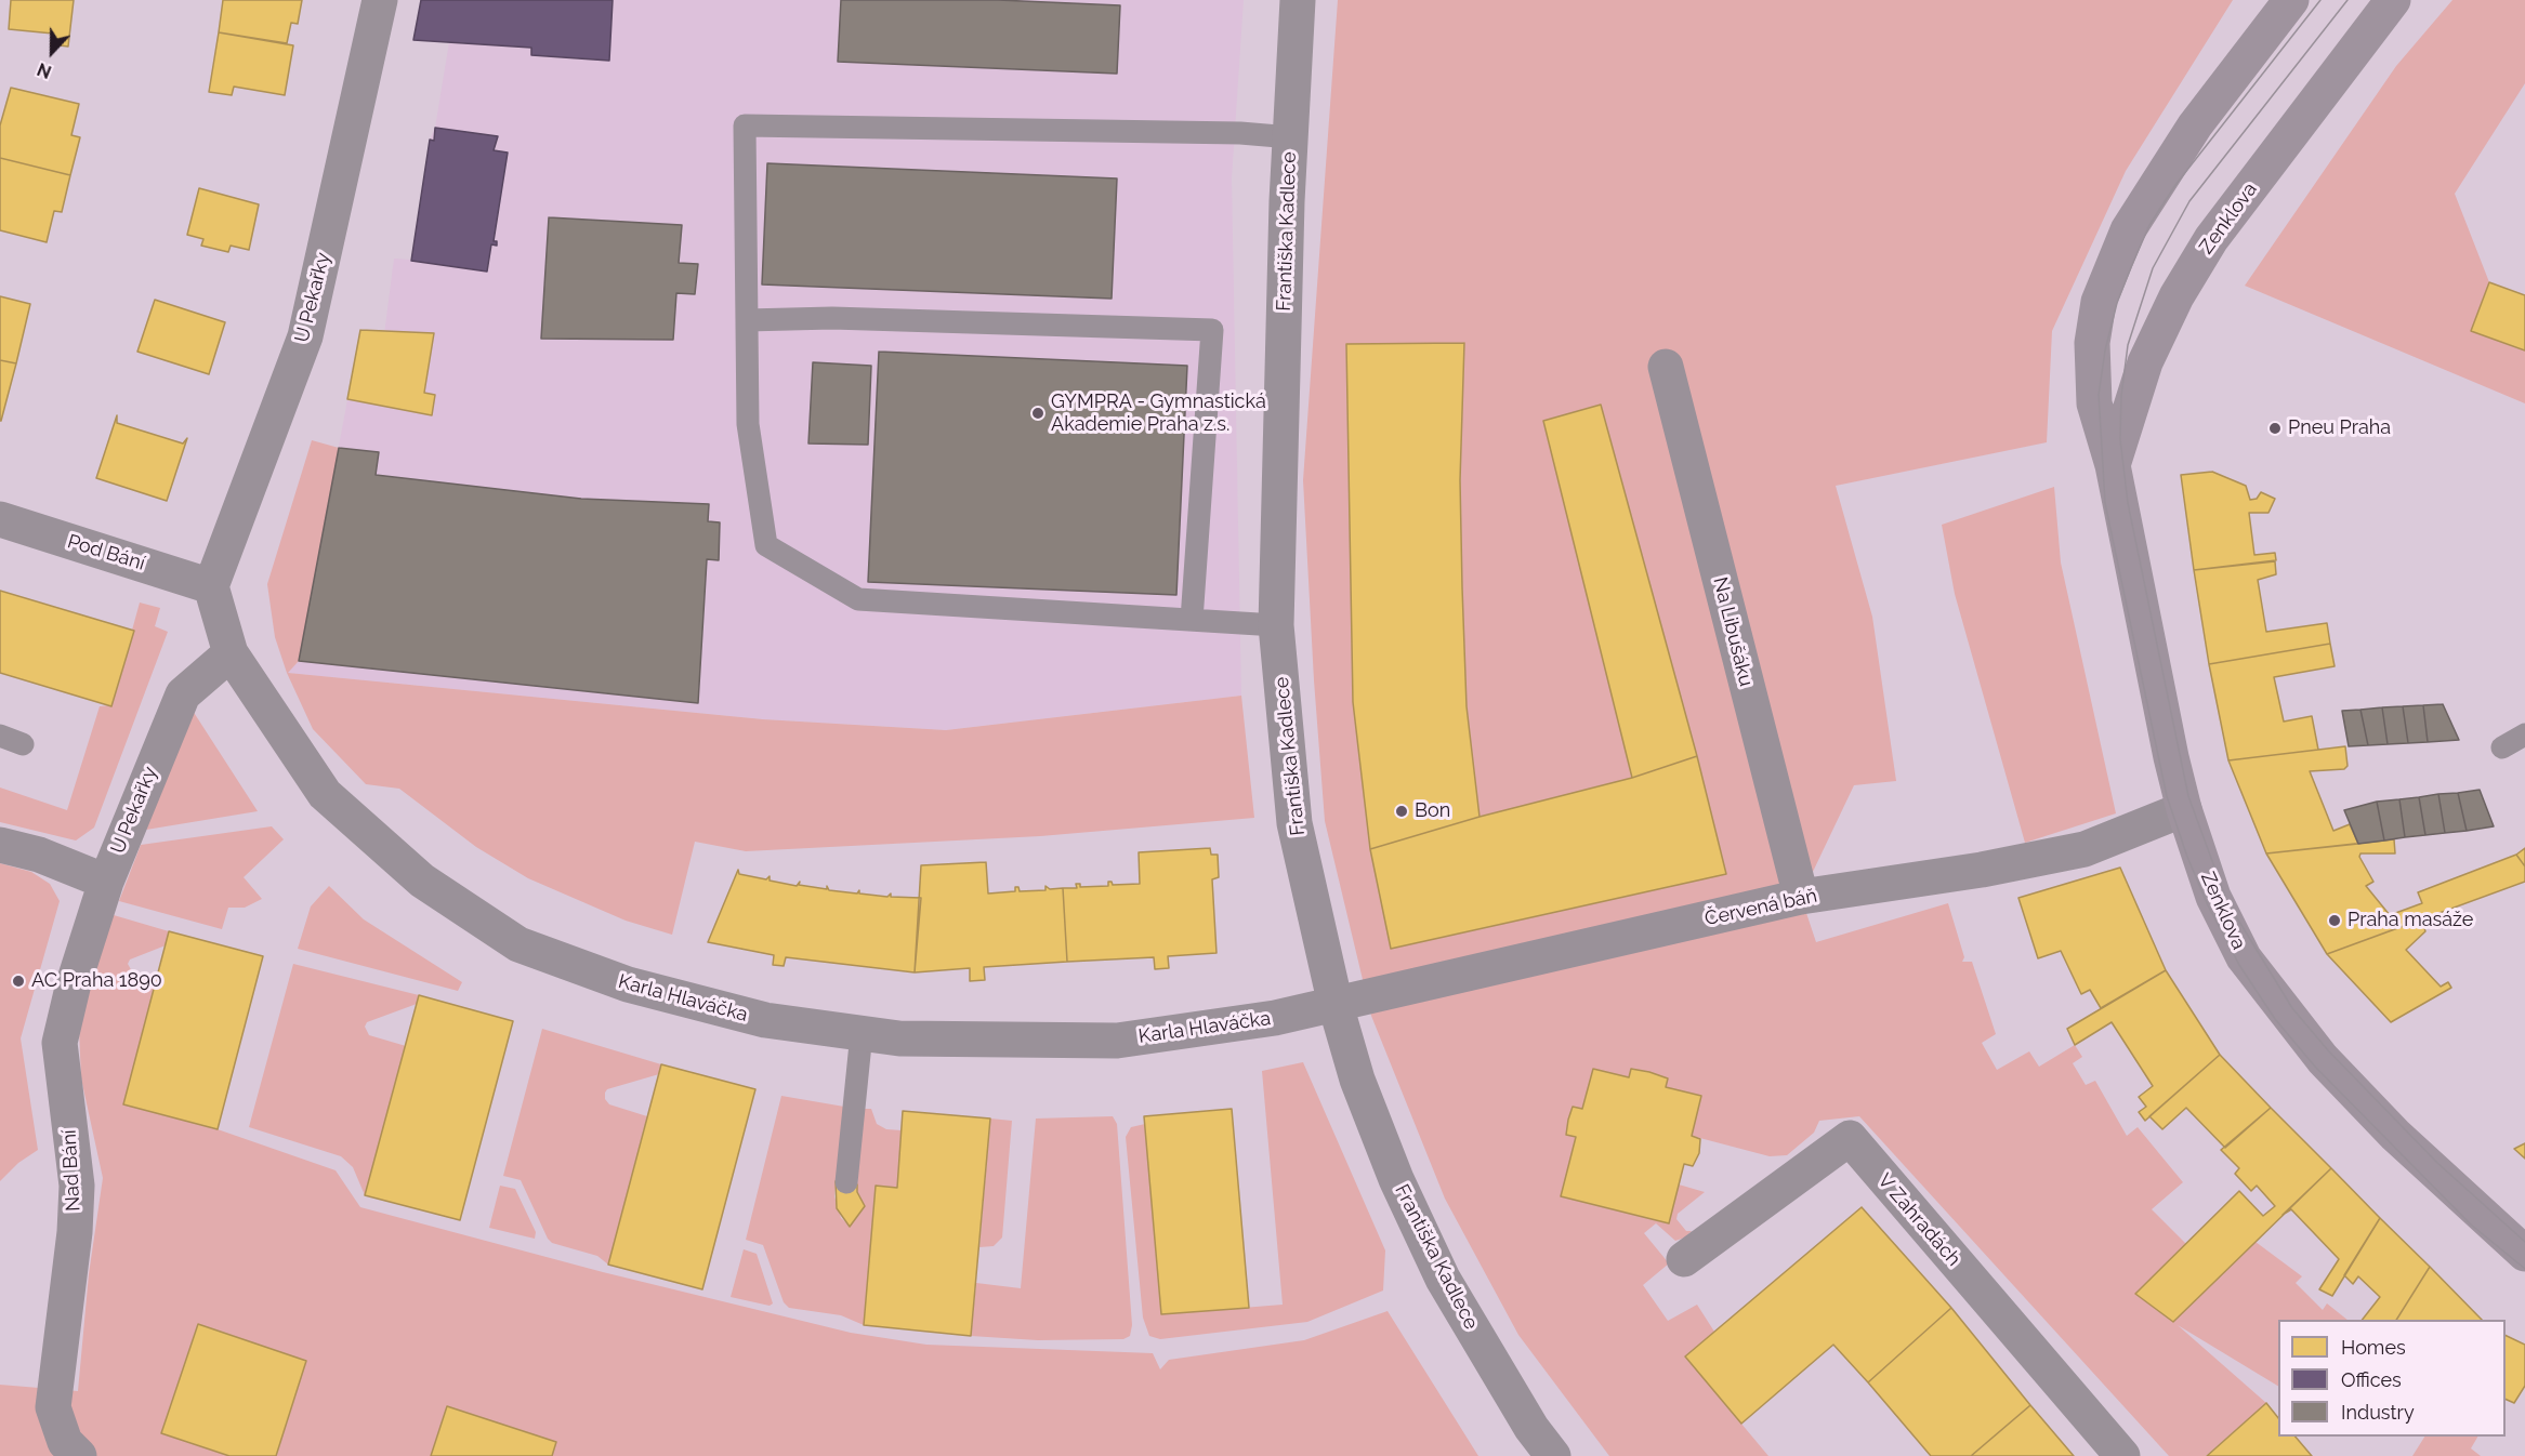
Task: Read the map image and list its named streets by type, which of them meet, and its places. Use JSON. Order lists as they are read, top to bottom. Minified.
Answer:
{"streets":{"main road":["Zenklova"],"street":["Františka Kadlece","U Pekařky","Pod Bání","Na Libušáku","Červená báň","Karla Hlaváčka","Nad Bání","V Zahradách"]},"crossings":[["Zenklova","Červená báň"],["Františka Kadlece","Červená báň"],["Františka Kadlece","Karla Hlaváčka"],["U Pekařky","Pod Bání"],["U Pekařky","Karla Hlaváčka"],["U Pekařky","Nad Bání"],["Pod Bání","Karla Hlaváčka"],["Na Libušáku","Červená báň"],["Červená báň","Karla Hlaváčka"]],"places":["GYMPRA - Gymnastická Akademie Praha z.s.","Pneu Praha","Bon","Praha masáže","AC Praha 1890"],"legend":["Homes","Offices","Industry"],"north":"bottom"}
